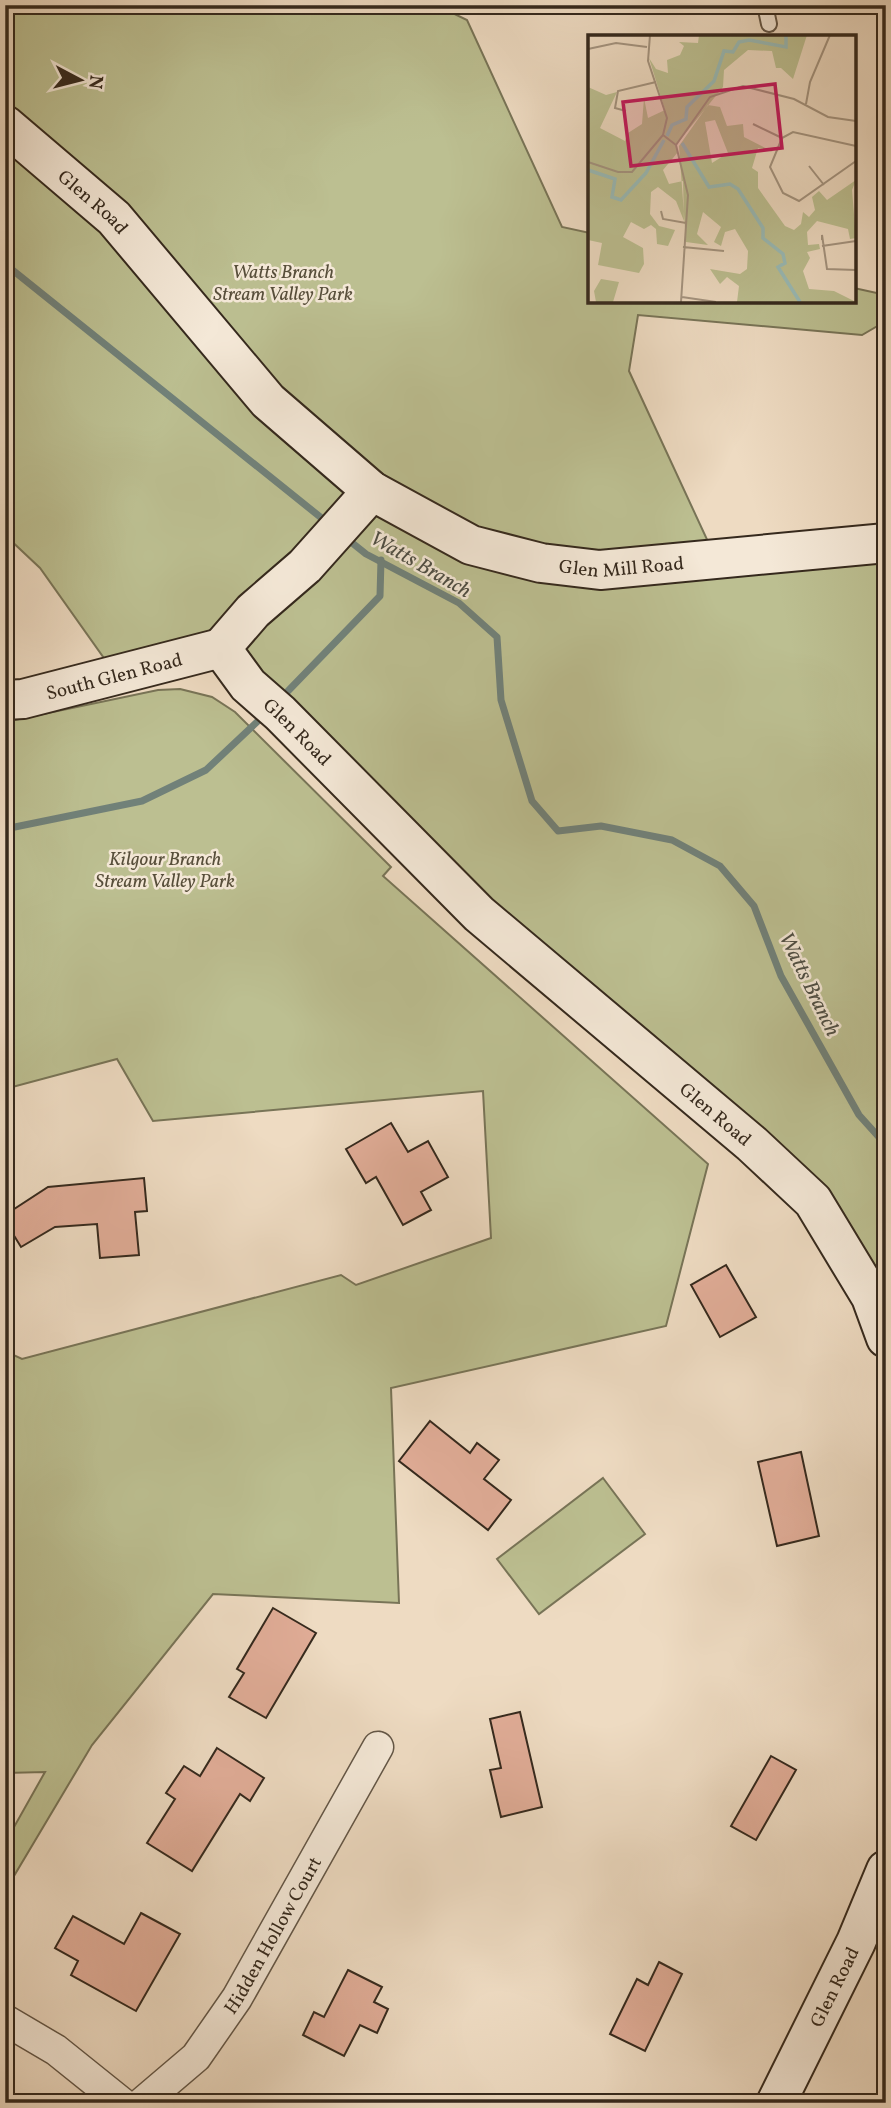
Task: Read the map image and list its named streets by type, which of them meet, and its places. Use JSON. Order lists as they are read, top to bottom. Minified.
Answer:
{"streets":{"main road":["Glen Road","Glen Mill Road","South Glen Road"],"street":["Hidden Hollow Court"]},"crossings":[["Glen Road","Glen Mill Road"],["Glen Road","South Glen Road"]],"water":["Watts Branch"],"parks":["Watts Branch Stream Valley Park","Kilgour Branch Stream Valley Park"],"north":"right"}
